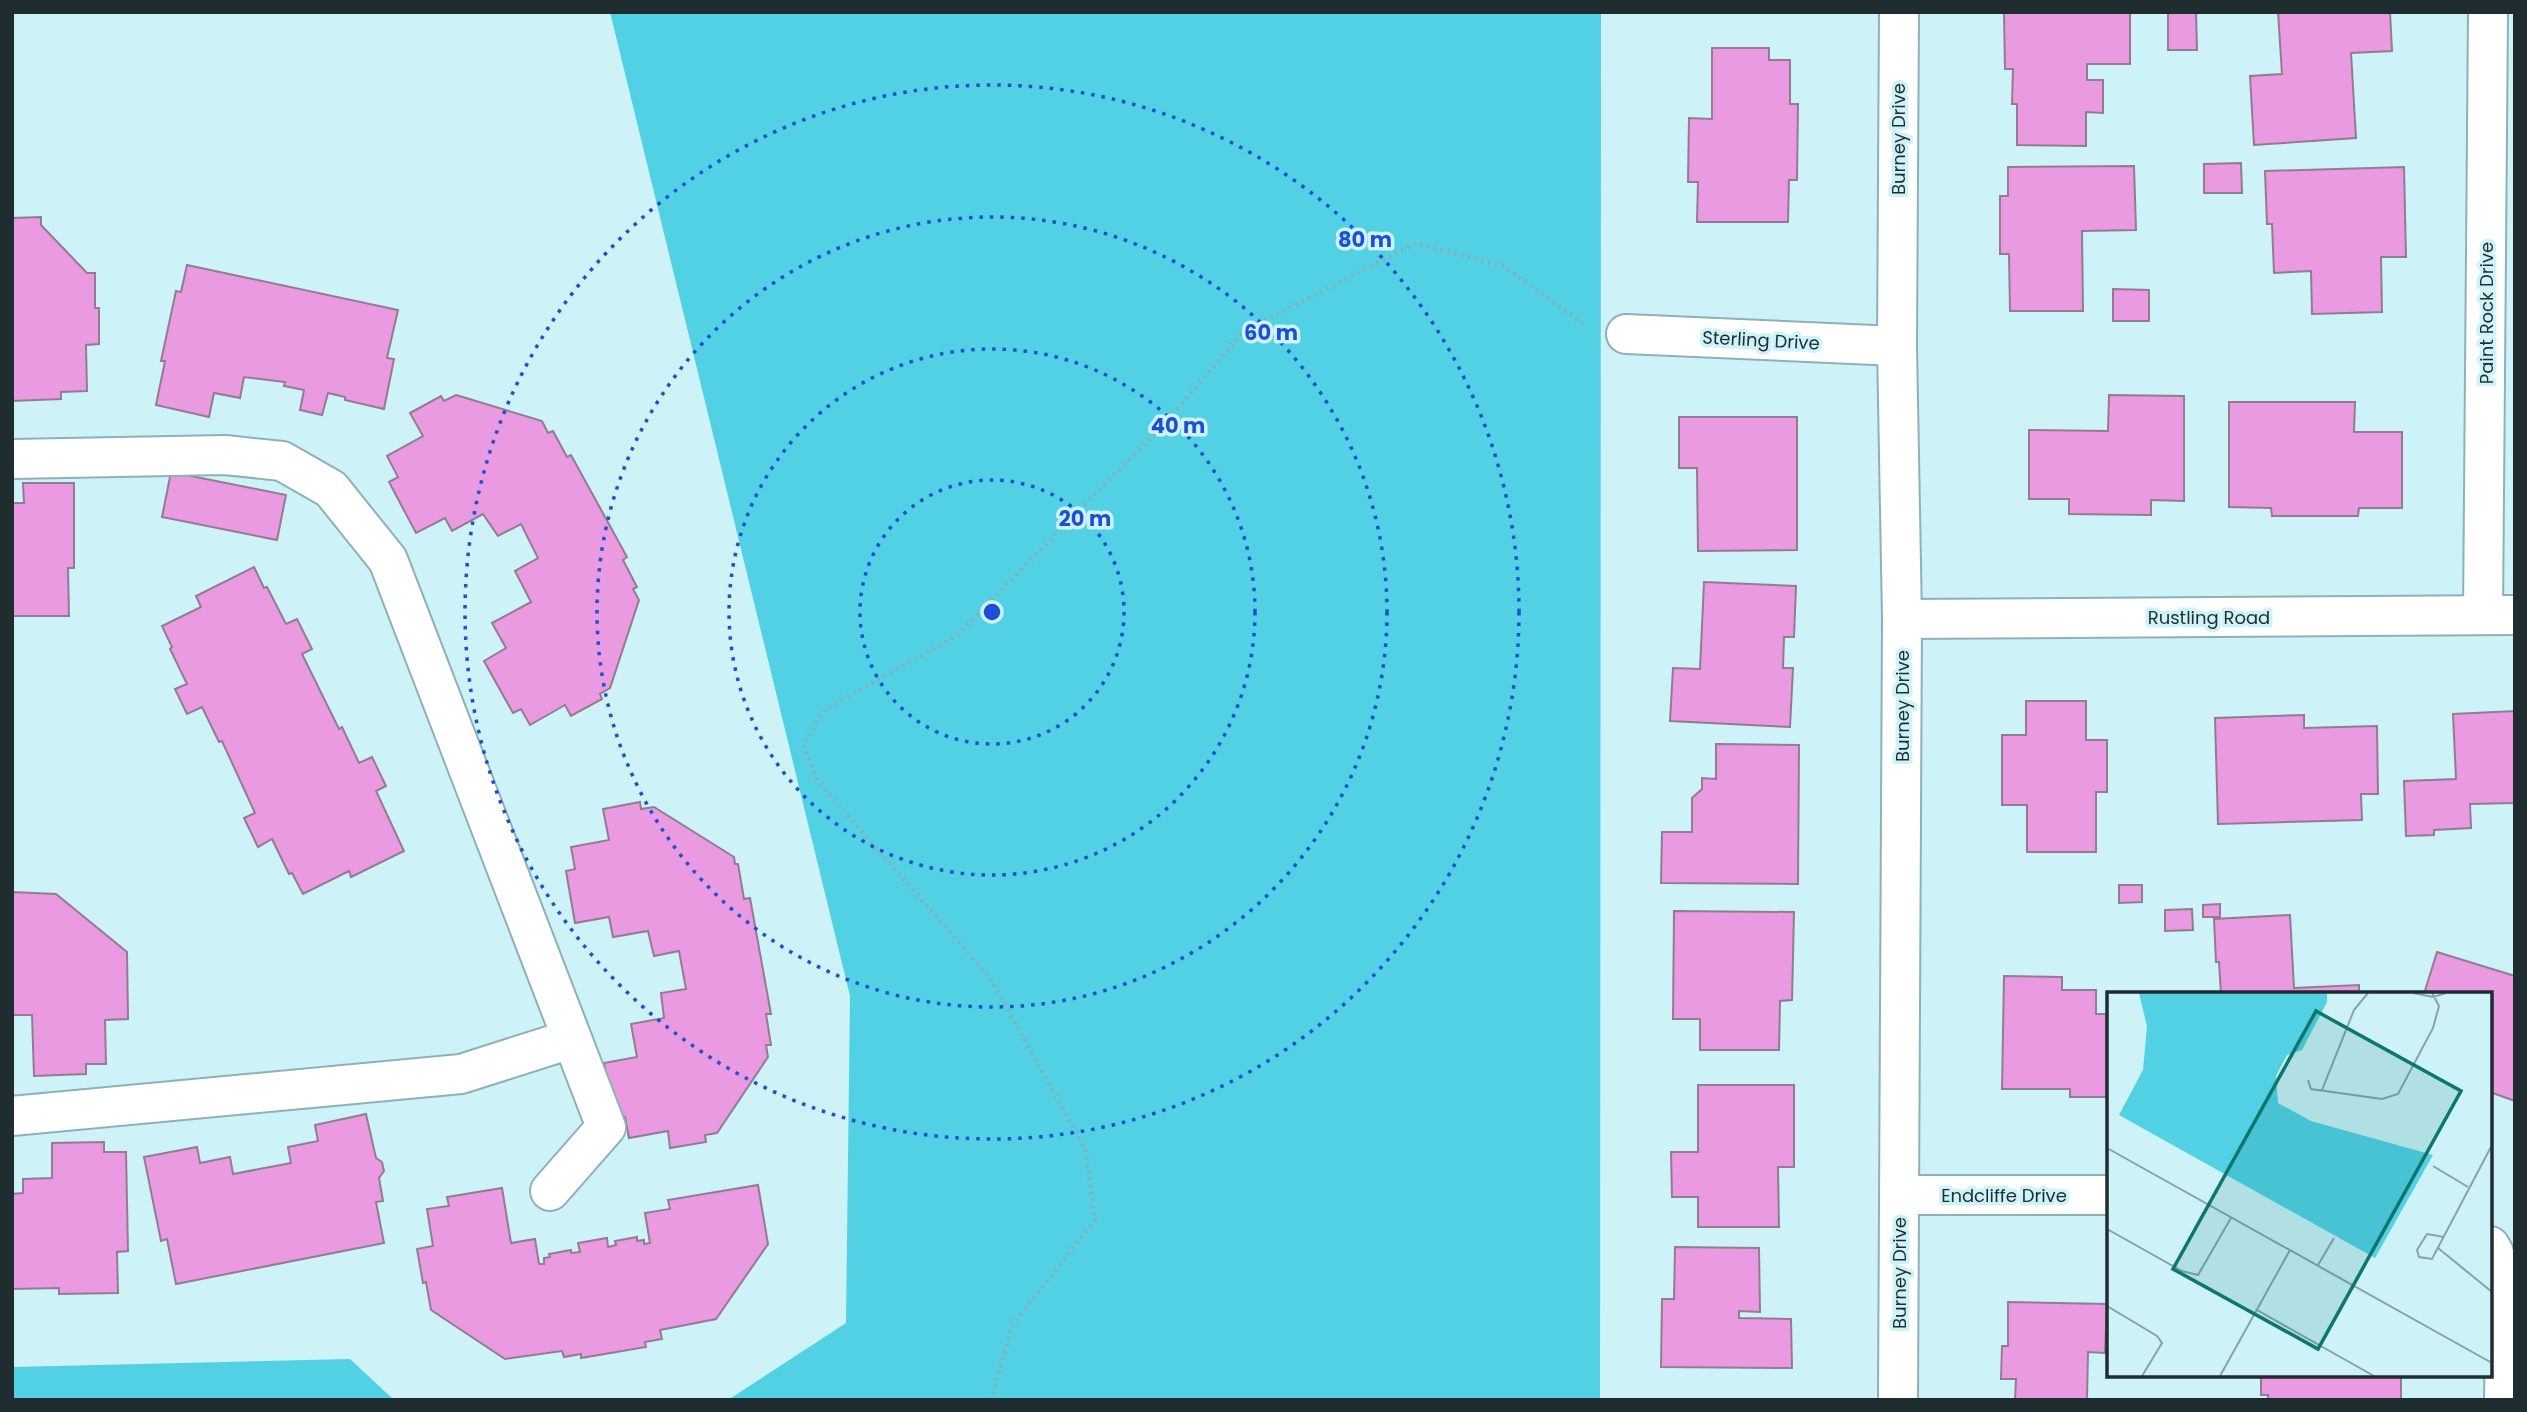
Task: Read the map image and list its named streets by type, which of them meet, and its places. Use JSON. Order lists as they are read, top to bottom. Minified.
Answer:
{"streets":{"street":["Burney Drive","Paint Rock Drive","Sterling Drive","Rustling Road","Endcliffe Drive"]},"crossings":[["Burney Drive","Sterling Drive"],["Burney Drive","Rustling Road"],["Burney Drive","Endcliffe Drive"],["Paint Rock Drive","Rustling Road"]],"rings":["80 m","60 m","40 m","20 m"]}
